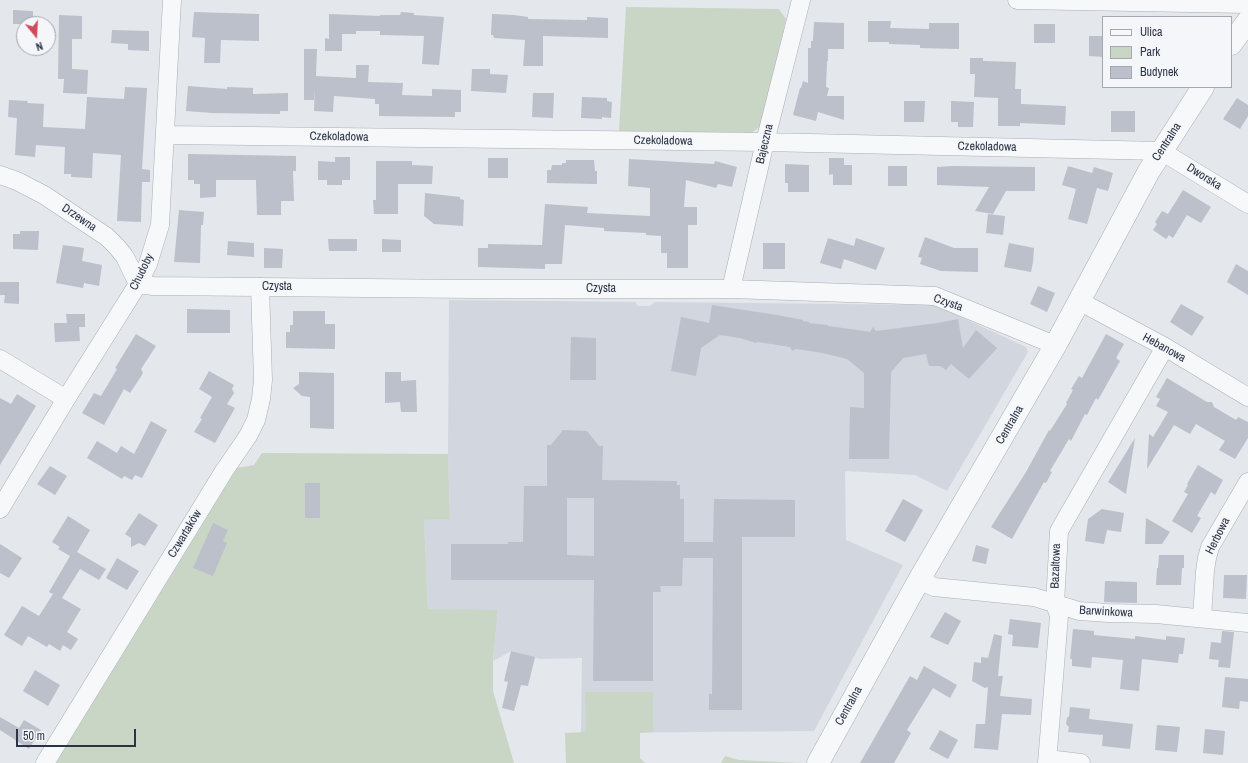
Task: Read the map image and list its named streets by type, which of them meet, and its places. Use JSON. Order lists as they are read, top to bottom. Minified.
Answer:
{"streets":{"street":["Czekoladowa","Centralna","Bajeczna","Dworska","Drzewna","Chudoby","Czysta","Hebanowa","Czwartaków","Herbowa","Bazaltowa","Barwinkowa"]},"crossings":[["Czekoladowa","Centralna"],["Czekoladowa","Bajeczna"],["Czekoladowa","Dworska"],["Czekoladowa","Chudoby"],["Centralna","Dworska"],["Centralna","Czysta"],["Centralna","Hebanowa"],["Centralna","Barwinkowa"],["Bajeczna","Czysta"],["Drzewna","Chudoby"],["Drzewna","Czysta"],["Chudoby","Czysta"],["Czysta","Czwartaków"],["Hebanowa","Bazaltowa"],["Herbowa","Barwinkowa"],["Bazaltowa","Barwinkowa"]],"legend":["Ulica","Park","Budynek"],"scale_bar":"50 m","north":"bottom"}
